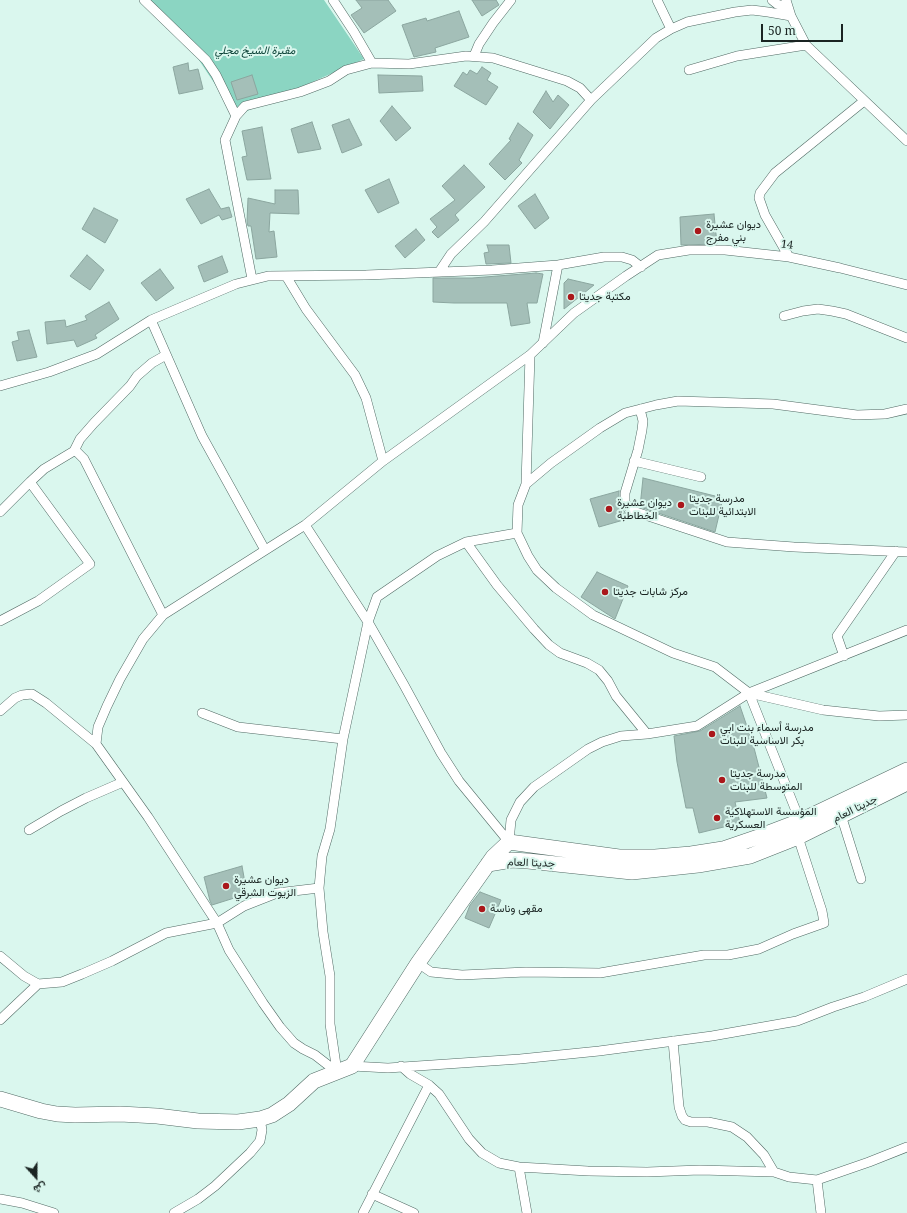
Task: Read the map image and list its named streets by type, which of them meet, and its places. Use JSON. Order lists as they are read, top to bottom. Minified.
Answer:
{"streets":{"main road":["جديتا العام"],"street":["14"]},"parks":["مقبرة الشيخ مجلي"],"places":["ديوان عشيرة بني مفرج","مكتبة جديتا","مدرسة جديتا الابتدائية للبنات","ديوان عشيرة الخطاطبة","مركز شابات جديتا","مدرسة أسماء بنت ابي بكر الاساسية للبنات","مدرسة جديتا المتوسطة للبنات","المؤسسة الاستهلاكية العسكرية","ديوان عشيرة الزيوت الشرقي","مقهى وناسة"],"scale_bar":"50 m","north":"bottom"}
